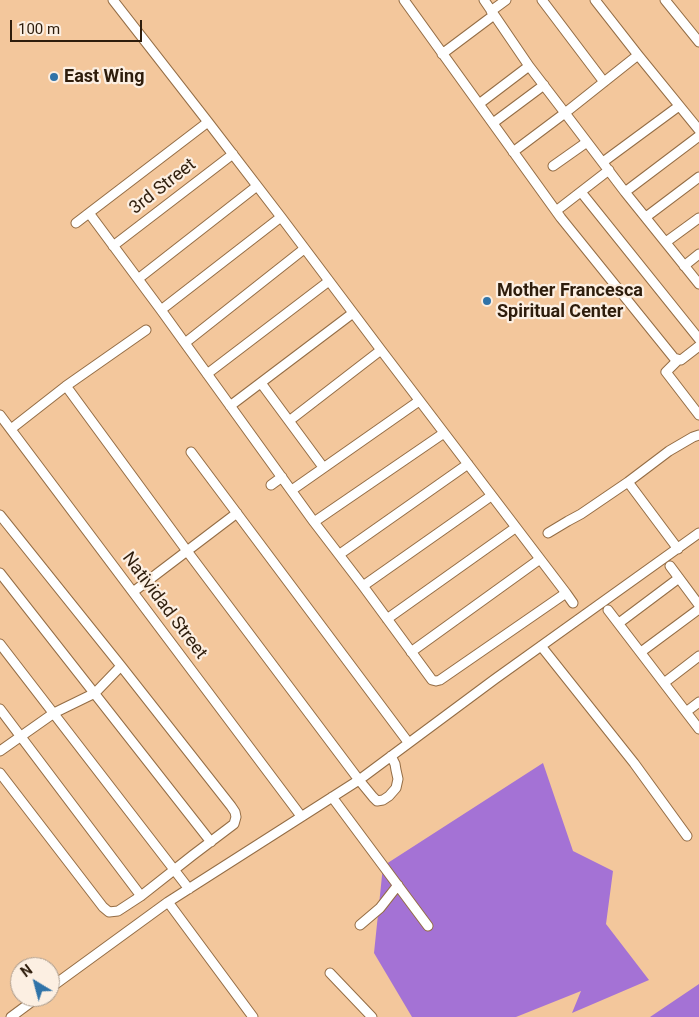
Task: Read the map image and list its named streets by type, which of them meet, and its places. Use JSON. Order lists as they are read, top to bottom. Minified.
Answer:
{"streets":{"street":["3rd Street","Natividad Street"]},"places":["East Wing","Mother Francesca Spiritual Center"],"scale_bar":"100 m","north":"top left"}
